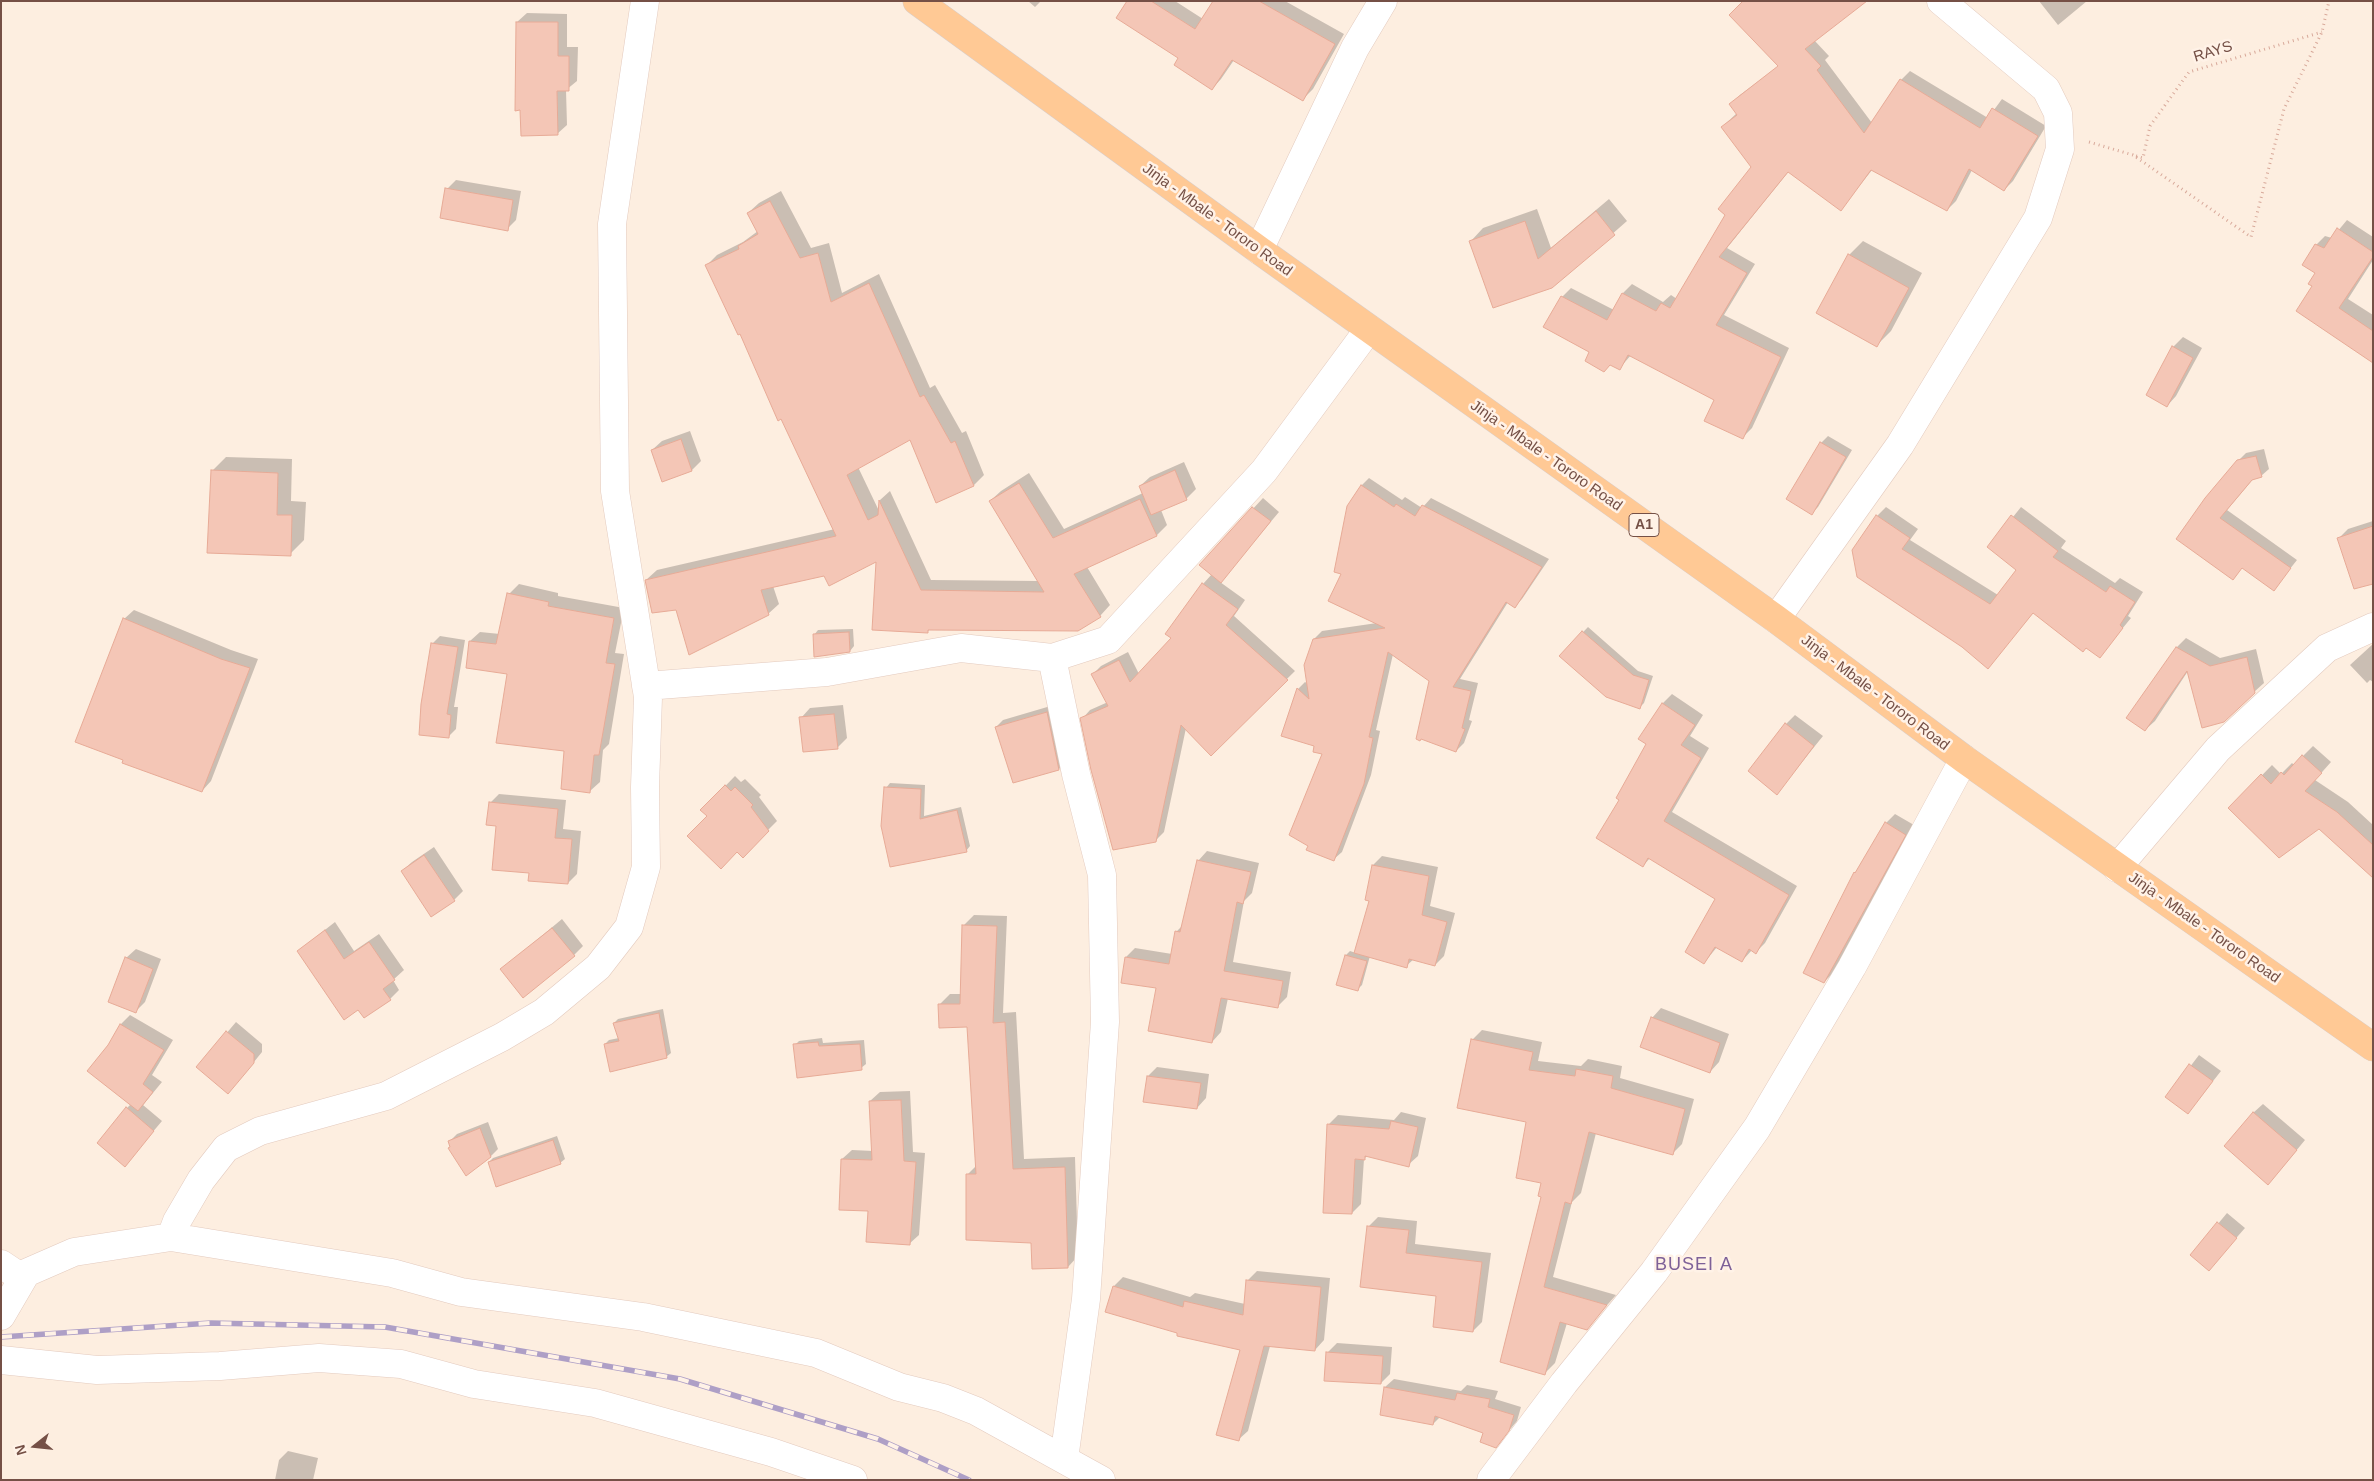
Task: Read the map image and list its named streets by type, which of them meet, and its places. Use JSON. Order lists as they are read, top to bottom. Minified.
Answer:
{"streets":{"main road":["Jinja - Mbale - Tororo Road","A1"],"path":["RAYS"]},"districts":["BUSEI A"],"north":"left"}
